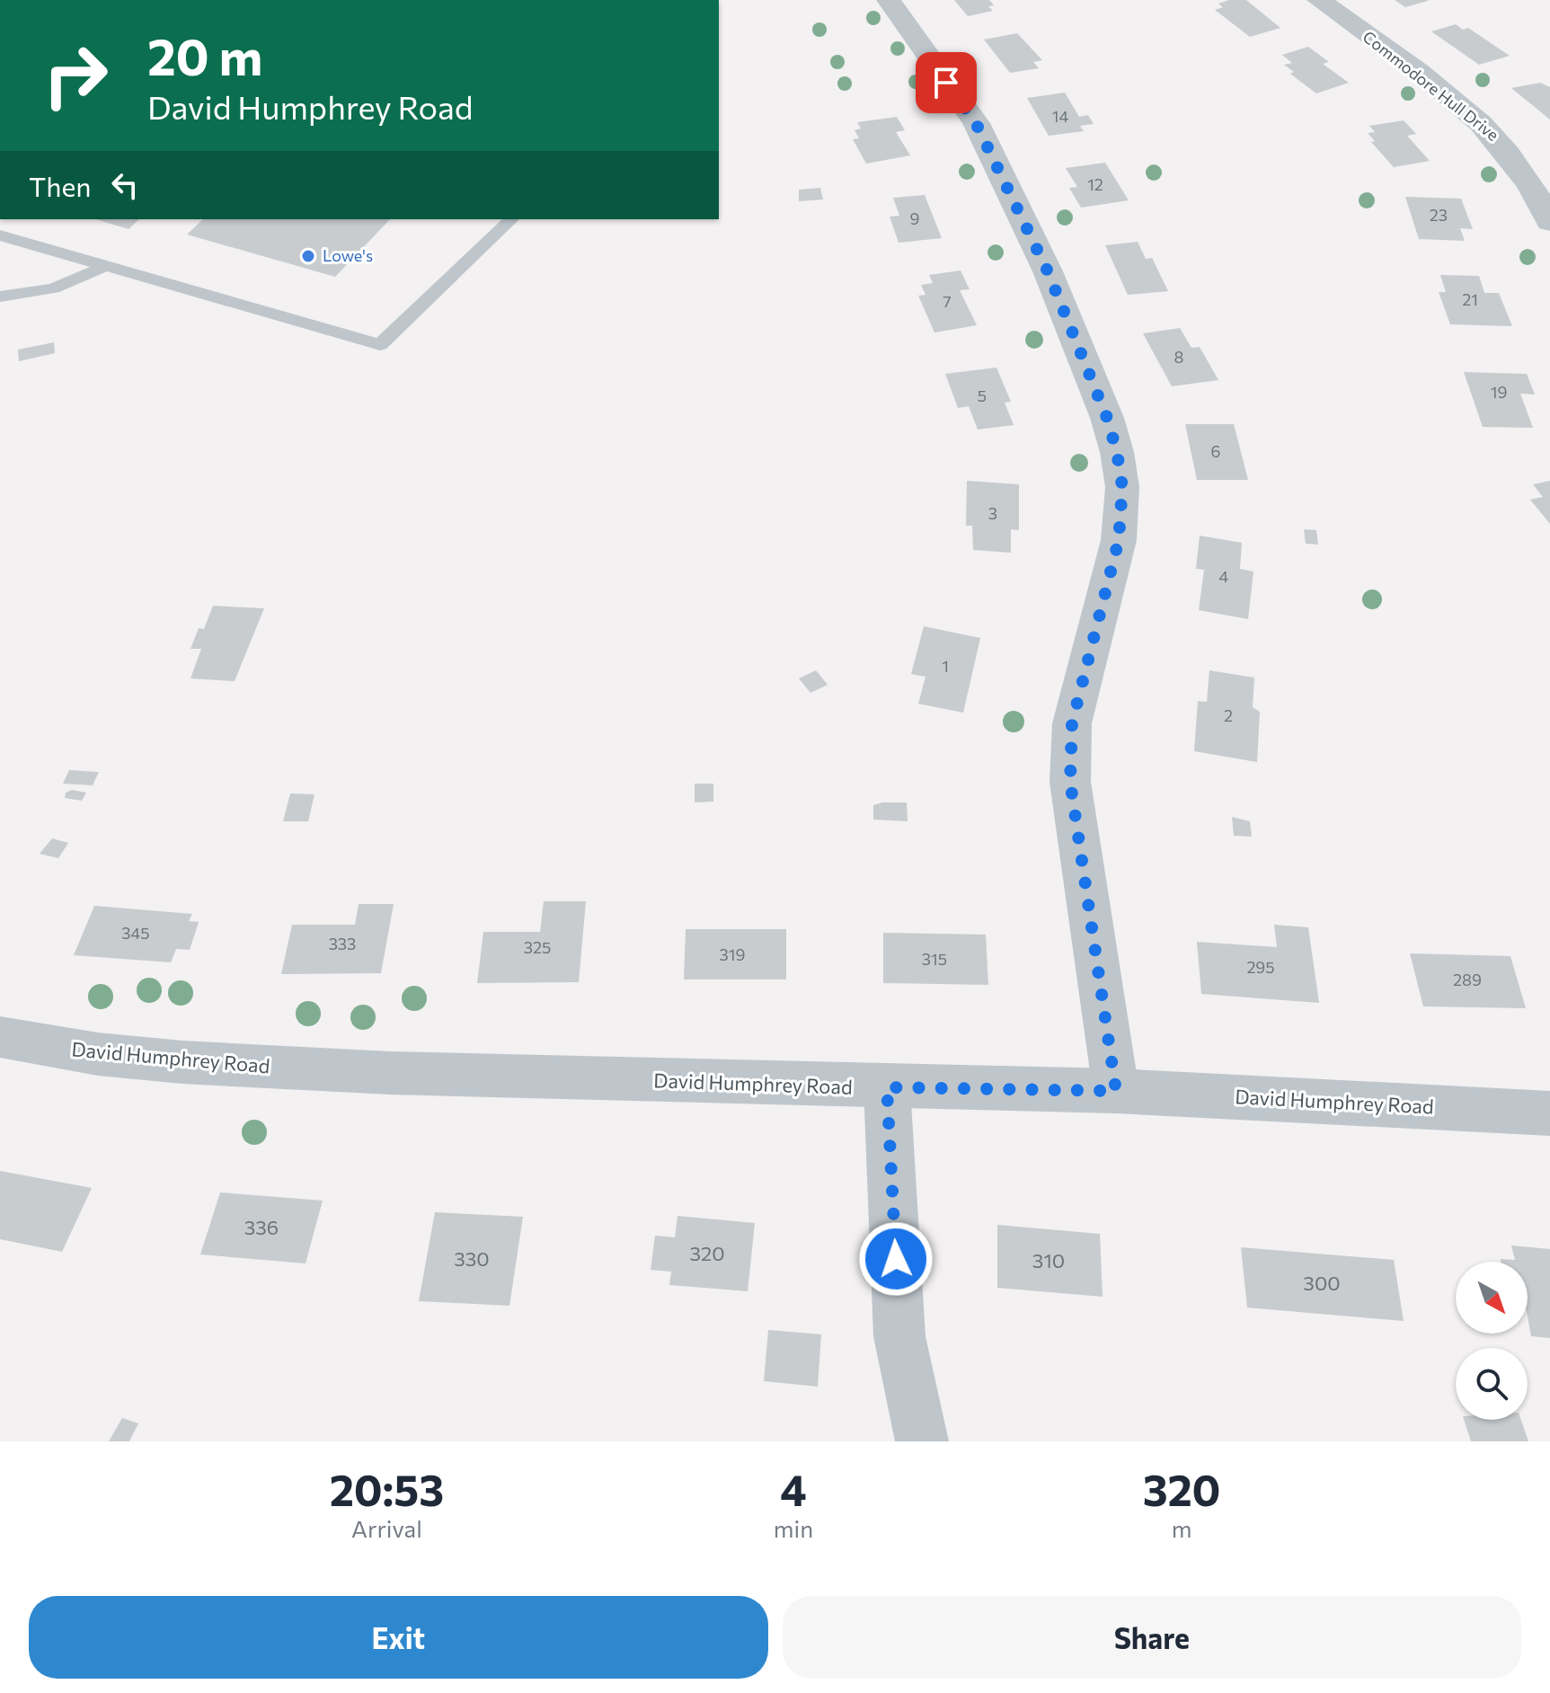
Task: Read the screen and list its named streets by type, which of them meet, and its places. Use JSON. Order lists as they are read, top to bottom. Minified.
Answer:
{"streets":{"street":["Commodore Hull Drive","David Humphrey Road"]},"places":["Lowe's"],"house_numbers":["14","12","23","9","21","7","8","19","5","6","3","4","1","2","345","333","325","319","315","295","289","336","320","330","310","300"],"north":"bottom right","page":{"turn":["20 m","David Humphrey Road"],"then":"Then","eta":["20:53","Arrival","4","min","320","m"],"buttons":["Exit","Share"]}}
